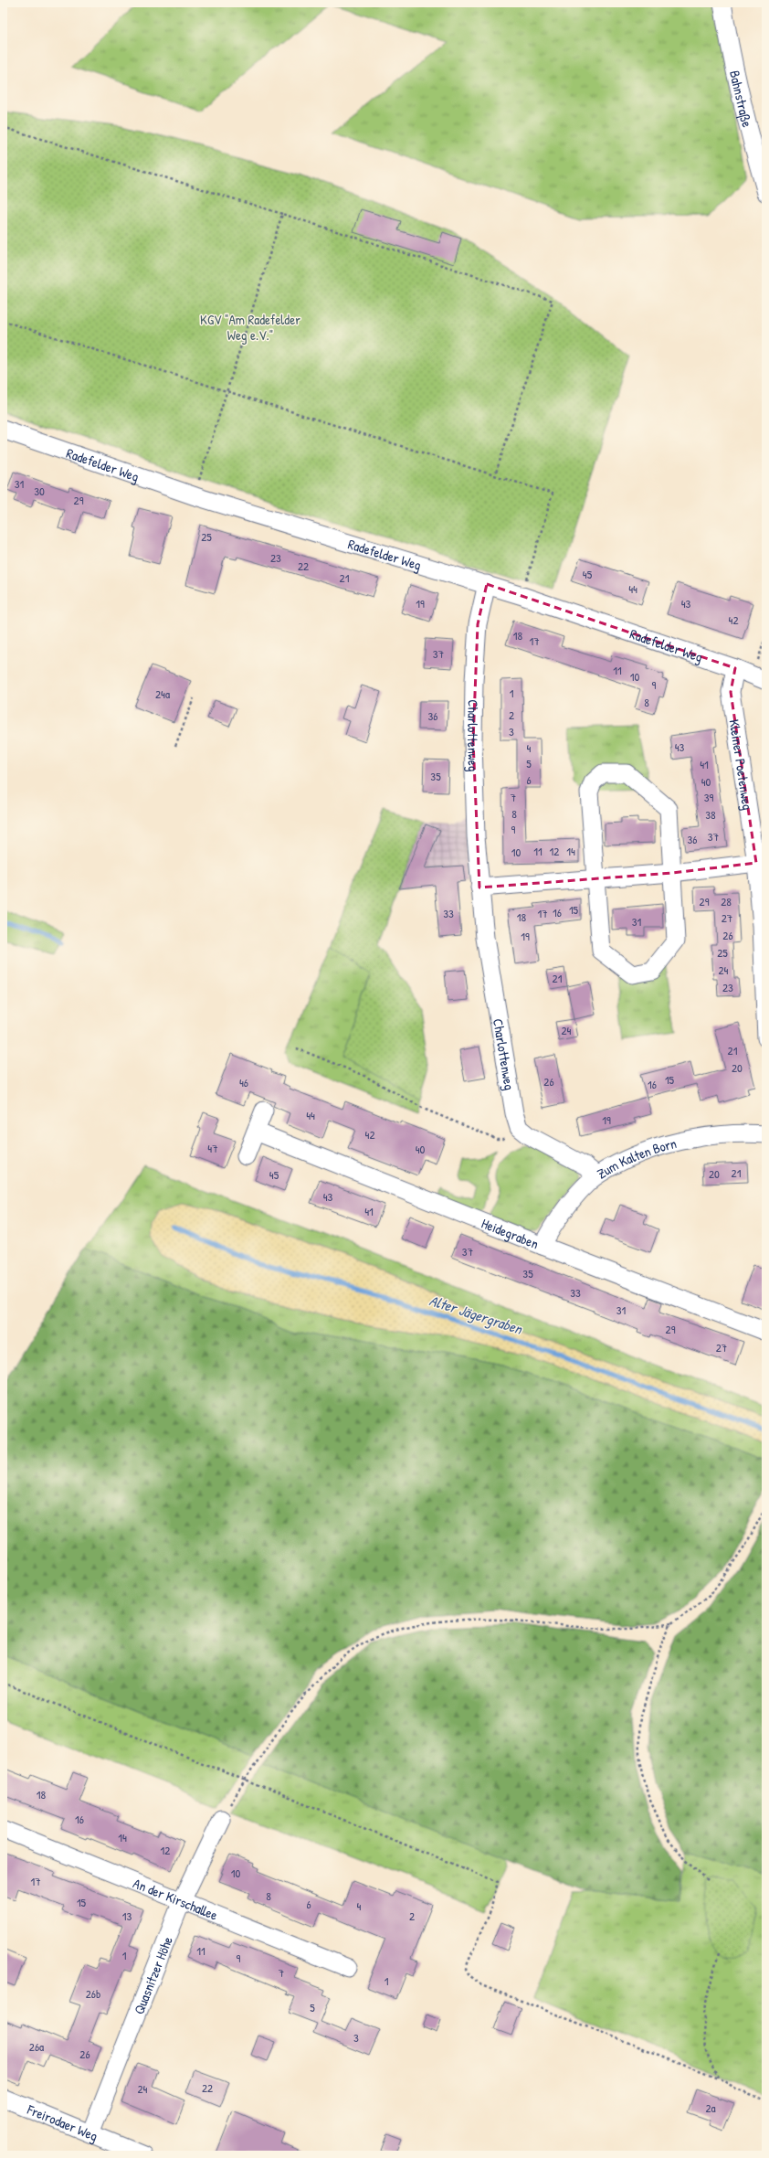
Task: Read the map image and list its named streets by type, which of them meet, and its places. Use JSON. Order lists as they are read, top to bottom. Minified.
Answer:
{"streets":{"street":["Bahnstraße","Radefelder Weg","Charlottenweg","Kleiner Poetenweg","Zum Kalten Born","Heidegraben","An der Kirschallee","Quasnitzer Höhe","Freirodaer Weg"]},"crossings":[["Radefelder Weg","Charlottenweg"],["Radefelder Weg","Kleiner Poetenweg"],["Charlottenweg","Zum Kalten Born"],["Zum Kalten Born","Heidegraben"],["An der Kirschallee","Quasnitzer Höhe"],["Quasnitzer Höhe","Freirodaer Weg"]],"water":["Alter Jägergraben"],"parks":["KGV \"Am Radefelder Weg e.V.\""],"house_numbers":["31","30","29","25","23","22","45","21","44","19","43","42","18","17","37","11","10","9","1","24a","8","2","36","3","43","4","5","41","35","6","40","7","39","8","38","9","37","36","11","12","14","10","29","28","15","16","33","17","18","27","31","26","19","25","24","21","23","24","21","20","15","26","46","16","44","19","42","47","40","21","20","45","43","41","37","35","33","31","29","27","18","16","14","12","10","17","8","15","6","4","13","2","11","1","9","7","1","26b","5","3","26a","26","22","24","2a"]}
